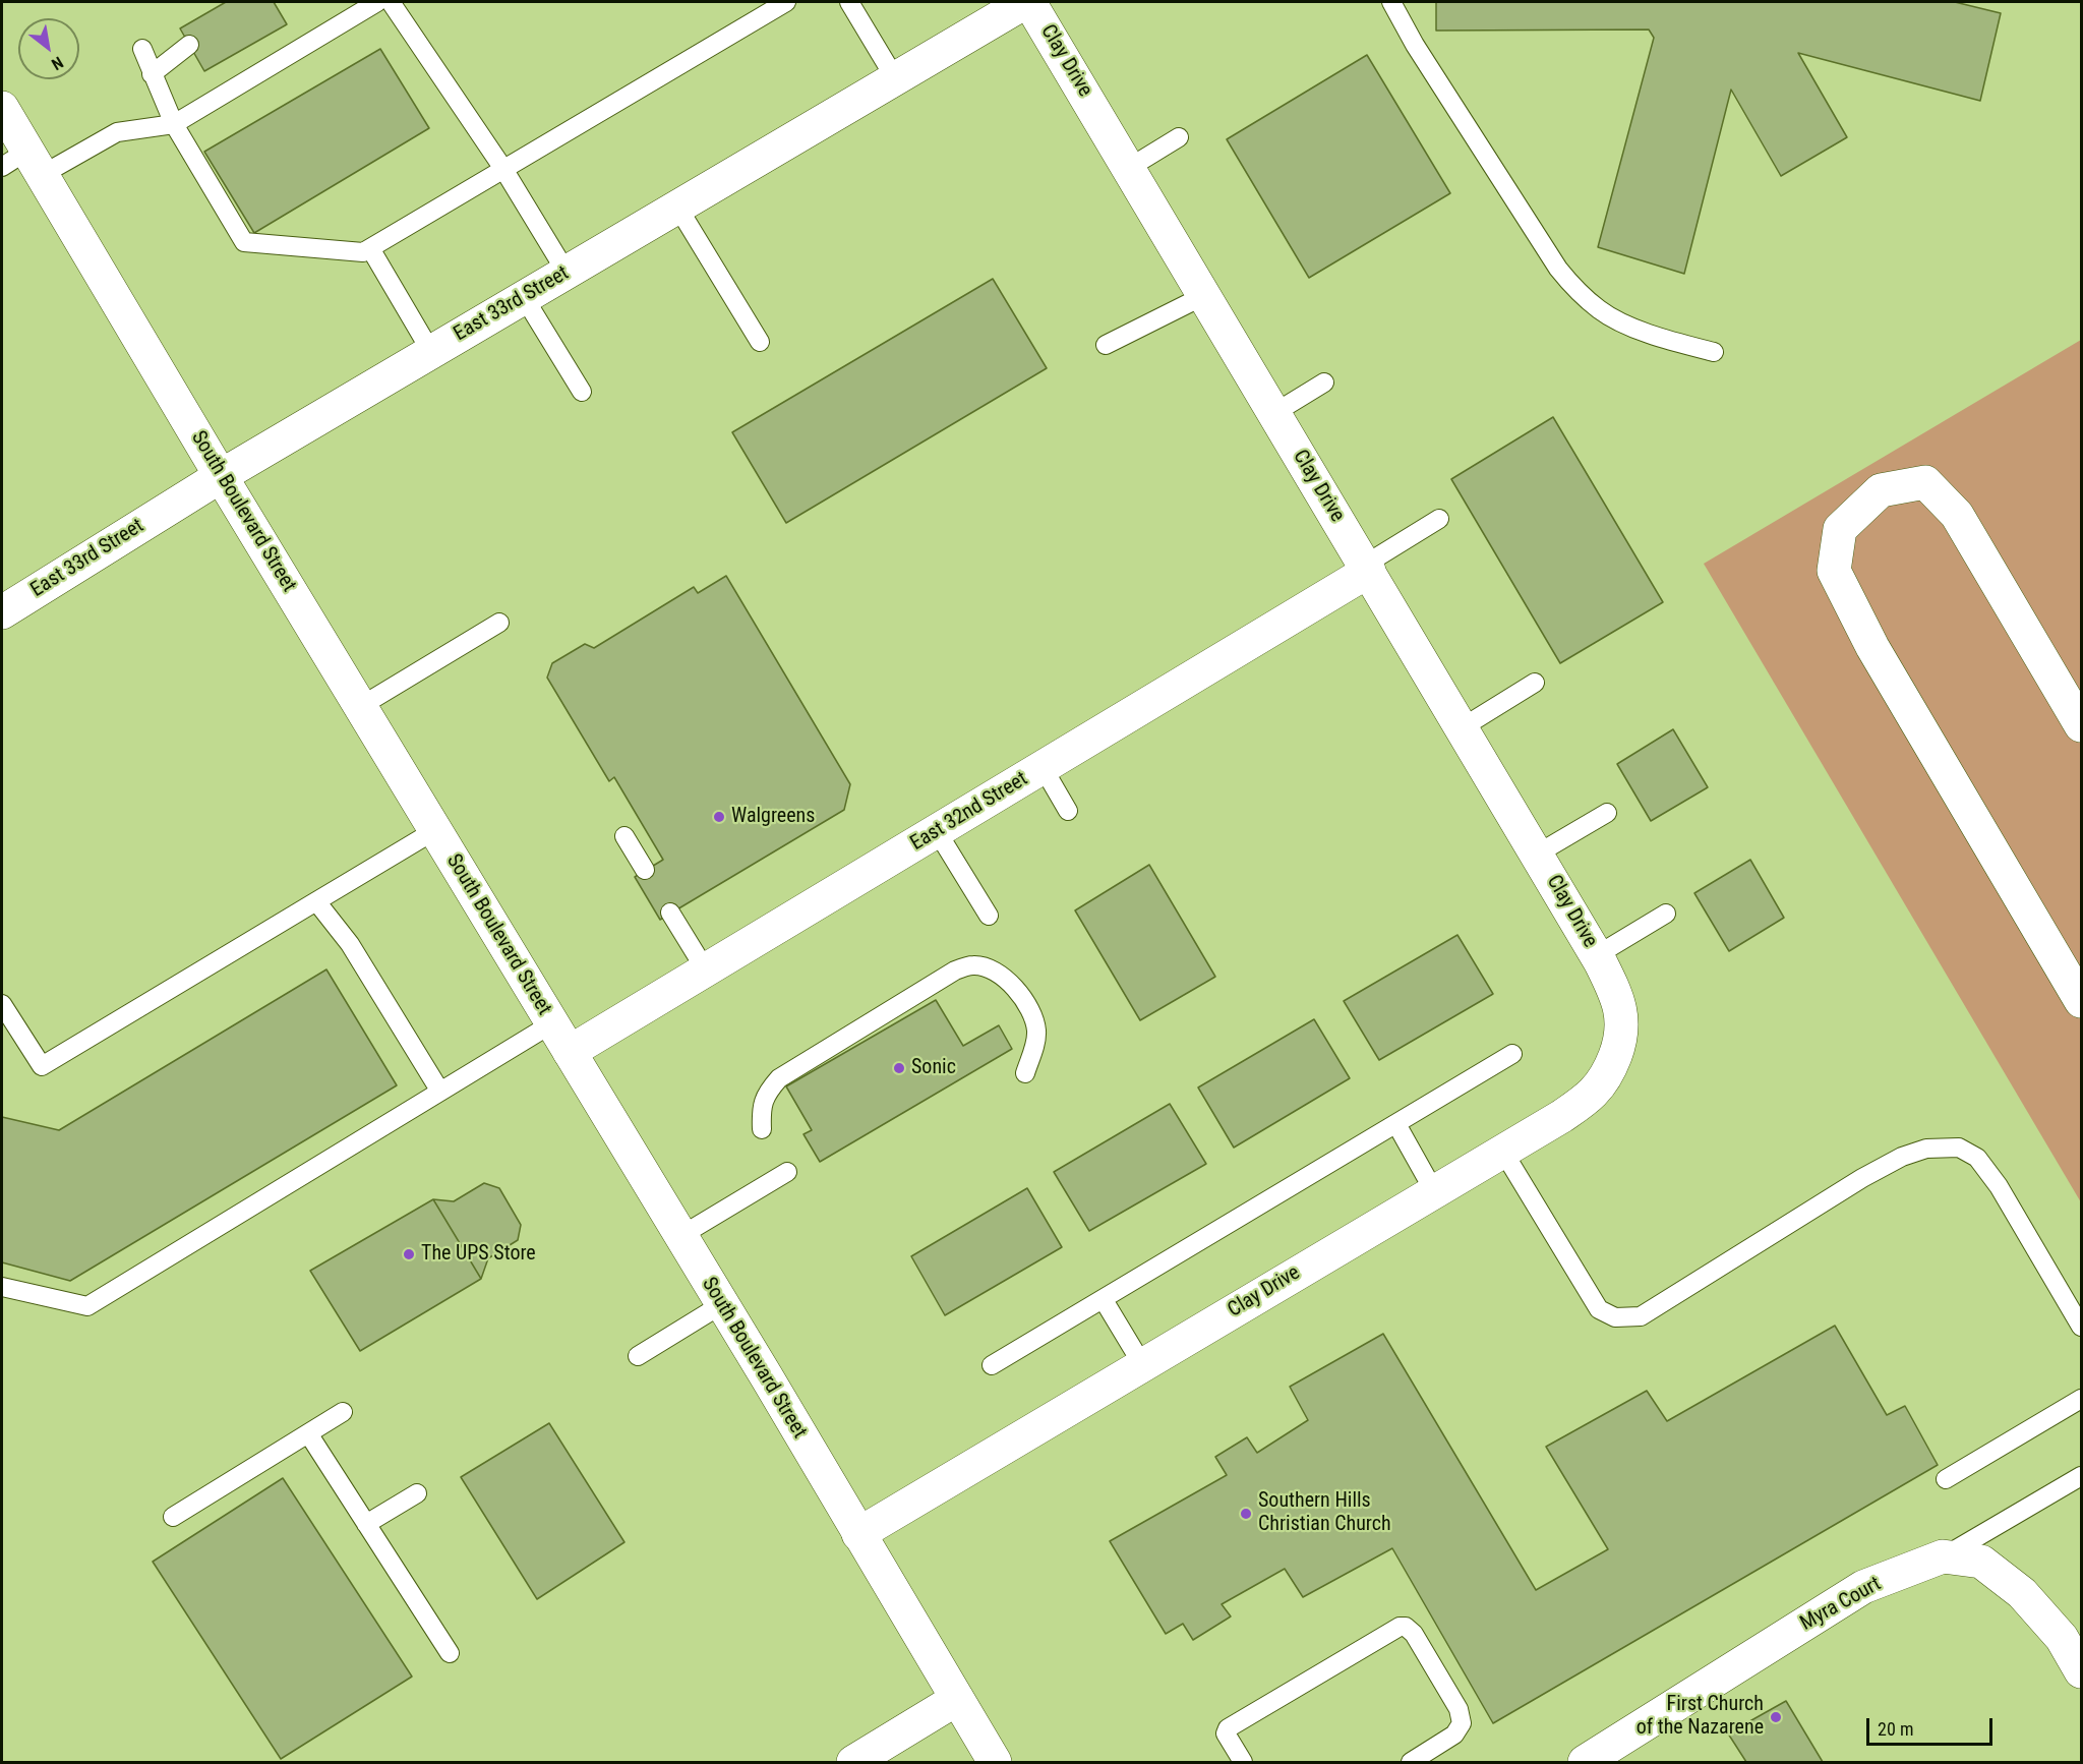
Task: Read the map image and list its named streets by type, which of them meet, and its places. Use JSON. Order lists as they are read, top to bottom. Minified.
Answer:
{"streets":{"street":["Clay Drive","East 33rd Street","South Boulevard Street","East 32nd Street","Myra Court"]},"crossings":[["Clay Drive","South Boulevard Street"],["Clay Drive","East 32nd Street"],["East 33rd Street","South Boulevard Street"],["South Boulevard Street","East 32nd Street"]],"places":["Walgreens","Sonic","The UPS Store","Southern Hills Christian Church","First Church of the Nazarene"],"scale_bar":"20 m","north":"bottom right"}
